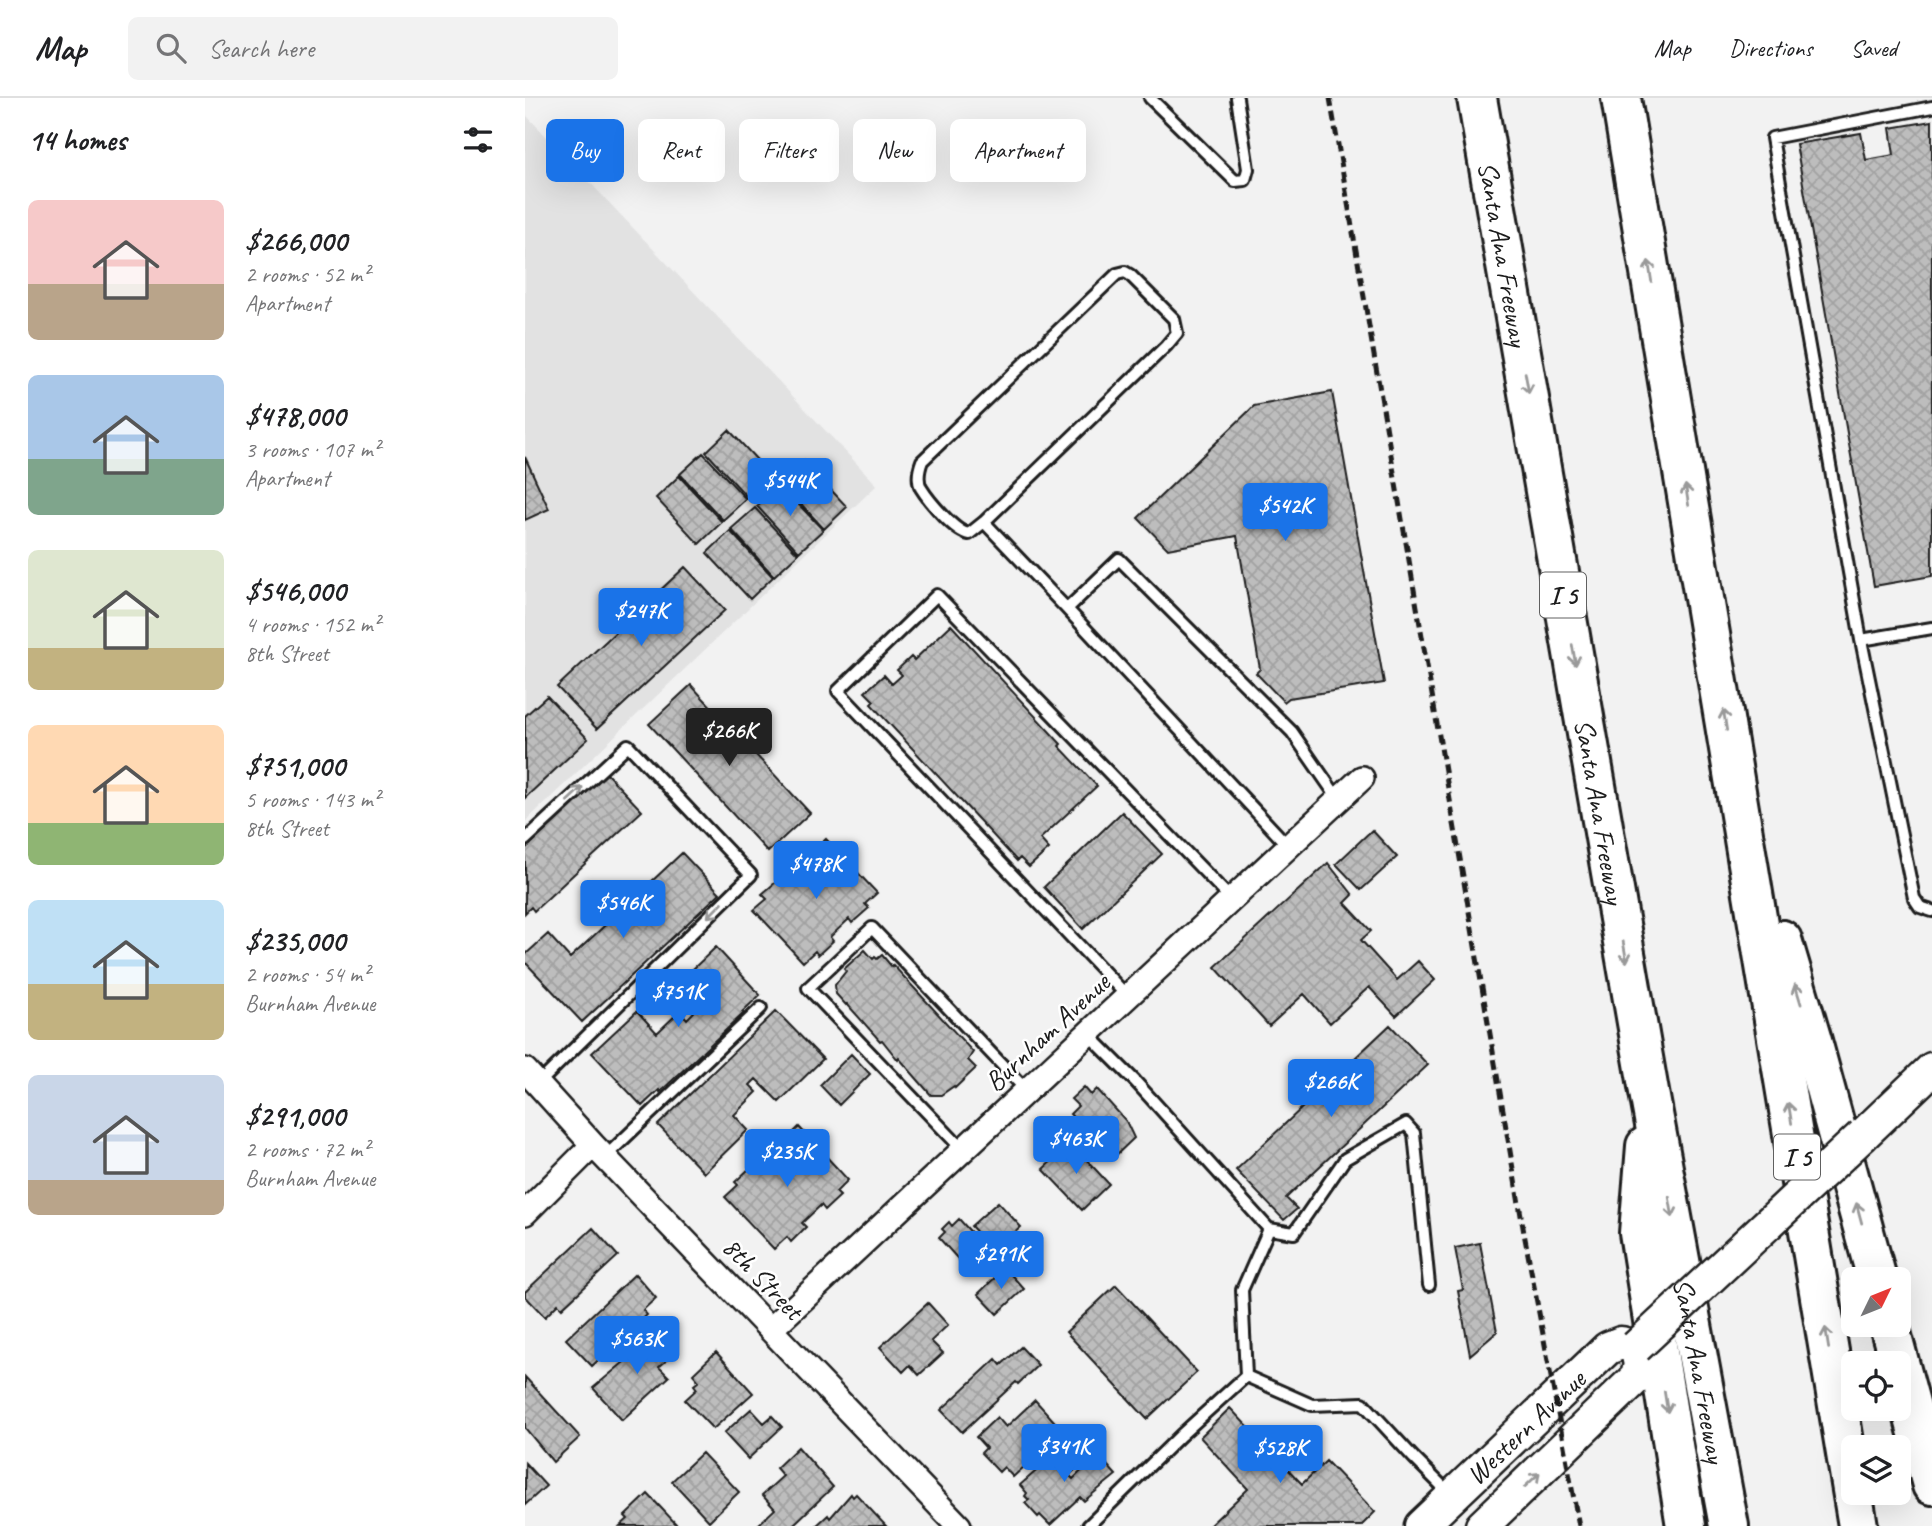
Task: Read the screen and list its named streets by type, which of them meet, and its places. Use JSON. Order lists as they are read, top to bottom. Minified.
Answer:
{"streets":{"highway":["Santa Ana Freeway","I 5"],"main road":["Western Avenue"],"street":["Burnham Avenue","8th Street"]},"crossings":[["Burnham Avenue","8th Street"]],"north":"top right","page":{"header":"Map","search":"Search here","nav":["Map","Directions","Saved"],"heading":"14 homes","chip":["Buy","Rent","Filters","New","Apartment"],"list":[{"name":"$266,000","note":"2 rooms · 52 m² · Apartment"},{"name":"$478,000","note":"3 rooms · 107 m² · Apartment"},{"name":"$546,000","note":"4 rooms · 152 m² · 8th Street"},{"name":"$751,000","note":"5 rooms · 143 m² · 8th Street"},{"name":"$235,000","note":"2 rooms · 54 m² · Burnham Avenue"},{"name":"$291,000","note":"2 rooms · 72 m² · Burnham Avenue"}],"price":["$544K","$542K","$247K","$266K","$478K","$546K","$751K","$266K","$463K","$235K","$291K","$563K","$341K","$528K"]}}
